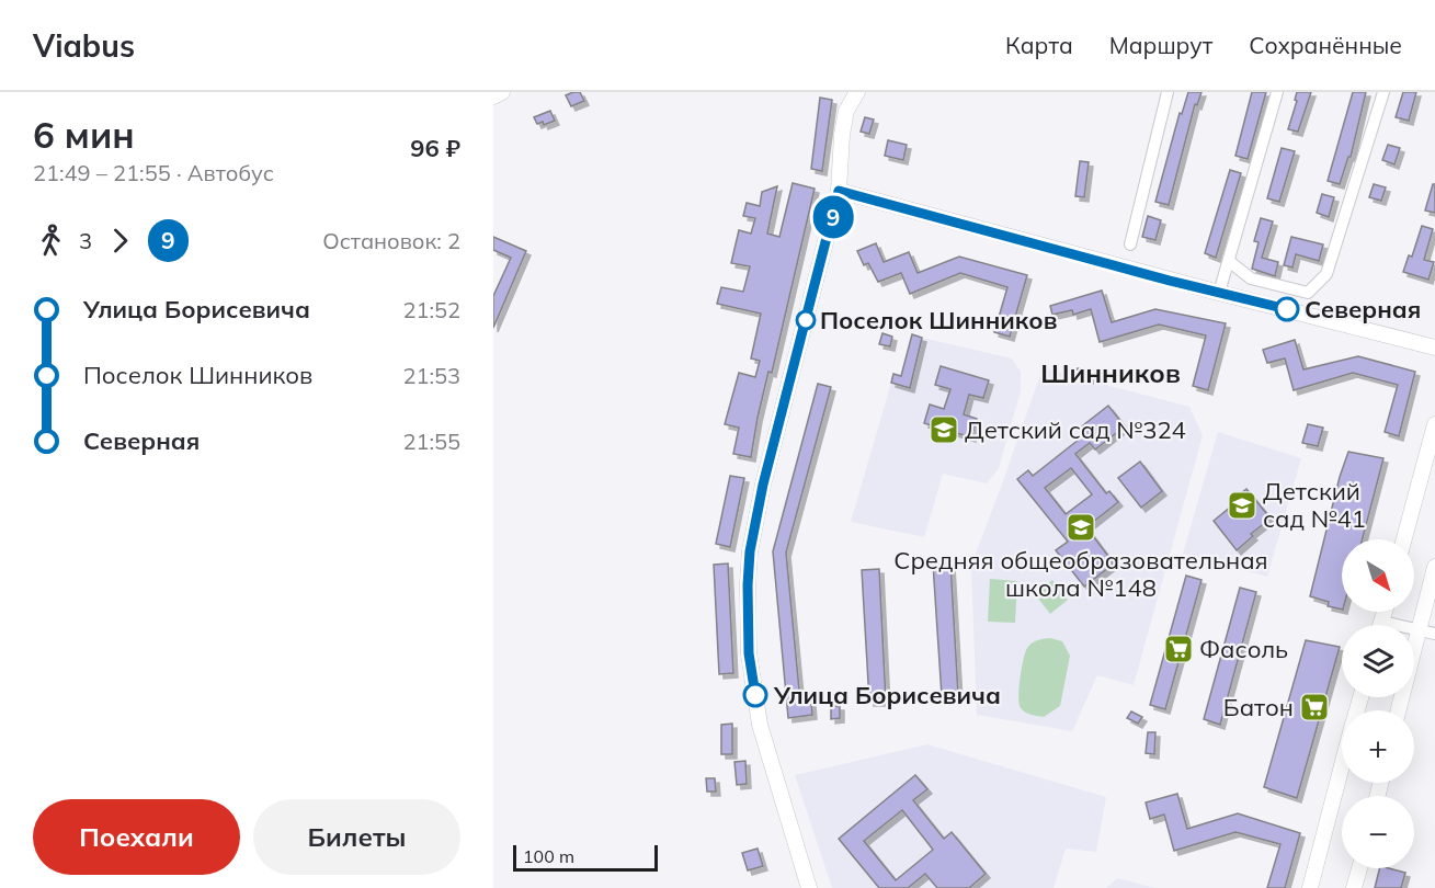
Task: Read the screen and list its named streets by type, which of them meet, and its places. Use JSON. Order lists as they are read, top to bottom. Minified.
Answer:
{"districts":["Шинников"],"places":{"other":["Северная","Поселок Шинников","Улица Борисевича"],"school or university":["Детский сад №324","Детский сад №41","Средняя общеобразовательная школа №148"],"supermarket":["Фасоль","Батон"]},"lines":["bus line 9"],"scale_bar":"100 m","north":"bottom right","page":{"header":"Viabus","nav":["Карта","Маршрут","Сохранённые"],"heading":["6 мин","21:49 – 21:55 · Автобус","96 ₽"],"on_map":"9","legs":["3","9","Остановок: 2"],"list":[{"name":"Улица Борисевича","value":"21:52"},{"name":"Поселок Шинников","value":"21:53"},{"name":"Северная","value":"21:55"}],"map_buttons":["+","−"],"buttons":["Поехали","Билеты"],"scale":"100 m"}}
